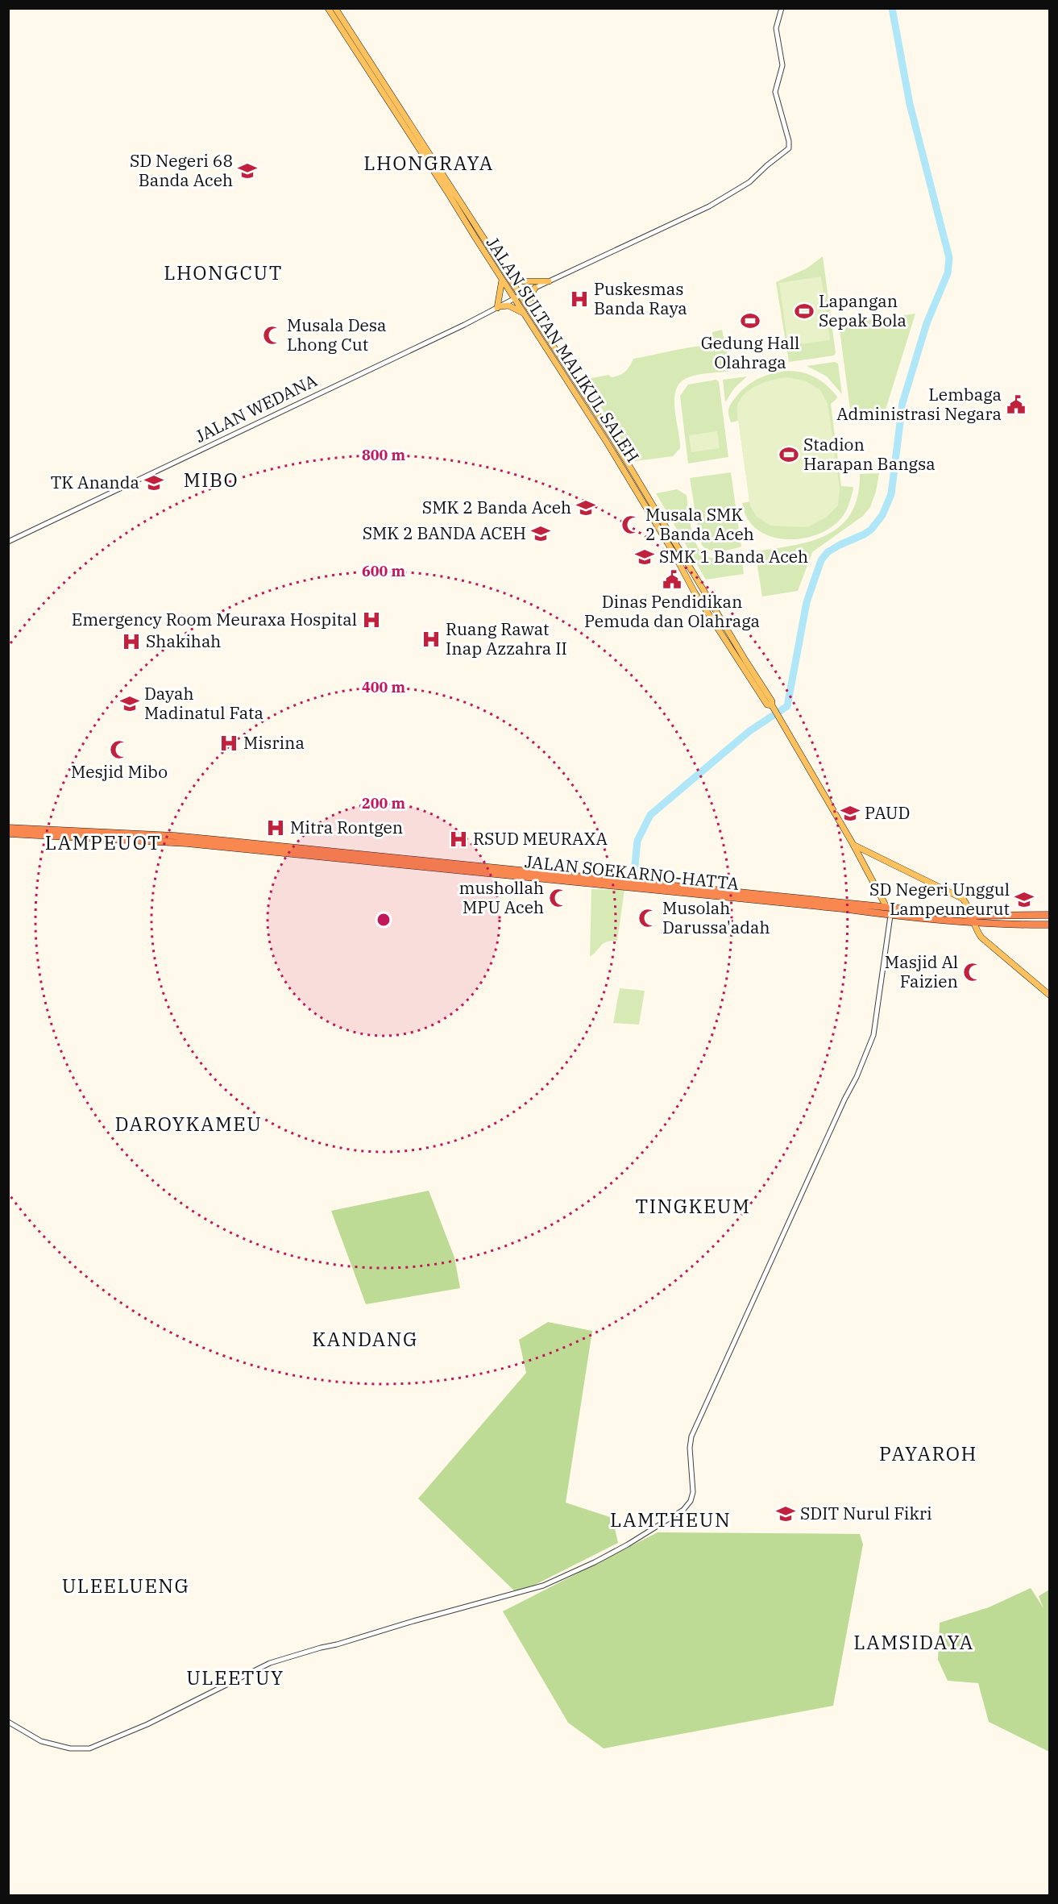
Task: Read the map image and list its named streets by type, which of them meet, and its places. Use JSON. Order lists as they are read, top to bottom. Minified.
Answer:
{"streets":{"highway":["JALAN SOEKARNO-HATTA"],"main road":["JALAN SULTAN MALIKUL SALEH"],"street":["JALAN WEDANA"]},"crossings":[["JALAN SULTAN MALIKUL SALEH","JALAN WEDANA"],["JALAN SULTAN MALIKUL SALEH","JALAN SOEKARNO-HATTA"]],"districts":["LHONGRAYA","LHONGCUT","MIBO","LAMPEUOT","DAROYKAMEU","TINGKEUM","KANDANG","PAYAROH","LAMTHEUN","ULEELUENG","LAMSIDAYA","ULEETUY"],"places":{"school or university":["SD Negeri 68 Banda Aceh","TK Ananda","SMK 2 Banda Aceh","SMK 2 BANDA ACEH","SMK 1 Banda Aceh","Dayah Madinatul Fata","PAUD","SD Negeri Unggul Lampeuneurut","SDIT Nurul Fikri"],"hospital":["Puskesmas Banda Raya","Emergency Room Meuraxa Hospital","Ruang Rawat Inap Azzahra II","Shakihah","Misrina","Mitra Rontgen","RSUD MEURAXA"],"sports":["Lapangan Sepak Bola","Gedung Hall Olahraga","Stadion Harapan Bangsa"],"mosque":["Musala Desa Lhong Cut","Musala SMK 2 Banda Aceh","Mesjid Mibo","mushollah MPU Aceh","Musolah Darussa'adah","Masjid Al Faizien"],"public building":["Lembaga Administrasi Negara","Dinas Pendidikan Pemuda dan Olahraga"]},"rings":["800 m","600 m","400 m","200 m"]}
